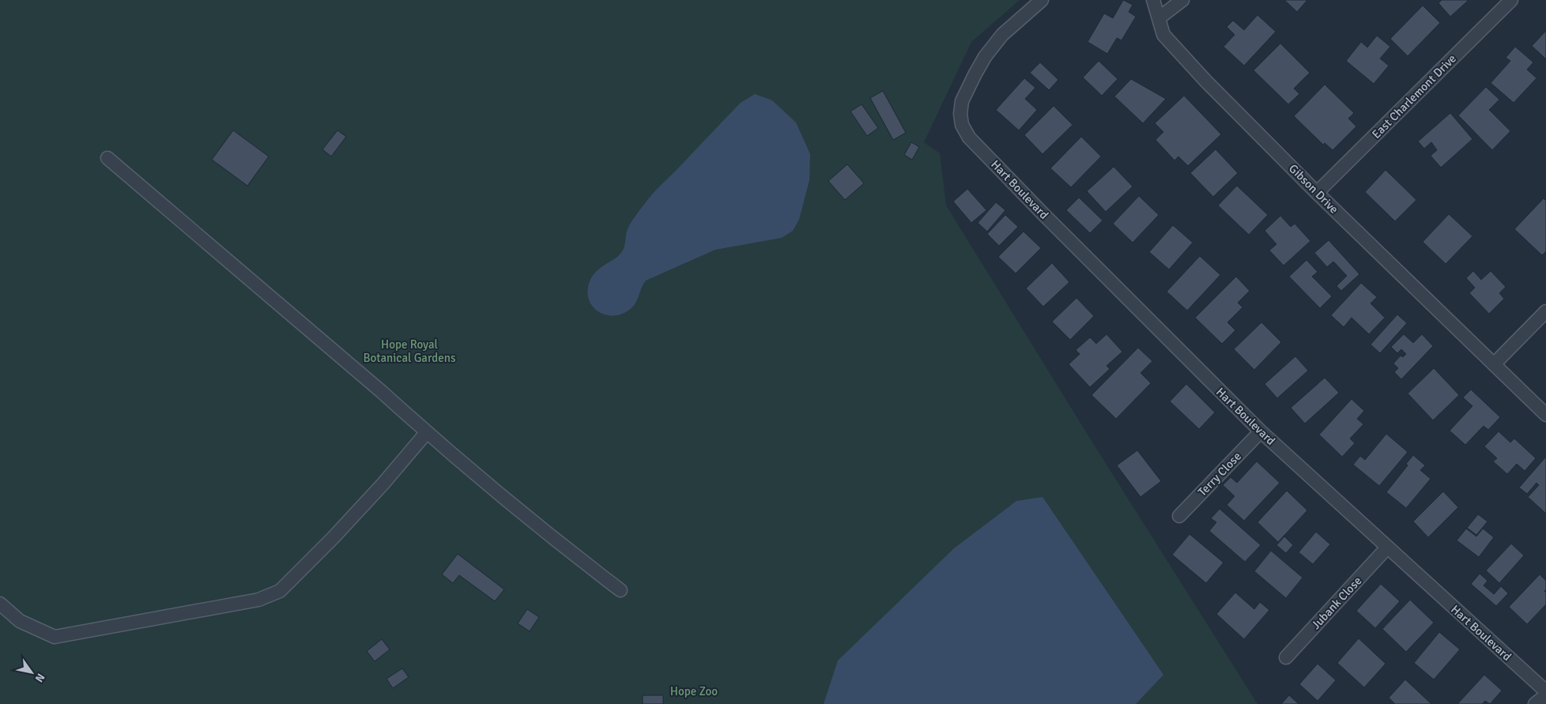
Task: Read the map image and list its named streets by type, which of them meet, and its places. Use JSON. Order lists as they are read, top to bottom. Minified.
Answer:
{"streets":{"street":["East Charlemont Drive","Gibson Drive","Hart Boulevard","Terry Close","Jubank Close"]},"crossings":[["East Charlemont Drive","Gibson Drive"],["Hart Boulevard","Terry Close"],["Hart Boulevard","Jubank Close"]],"parks":["Hope Royal Botanical Gardens","Hope Zoo"],"north":"bottom right"}
